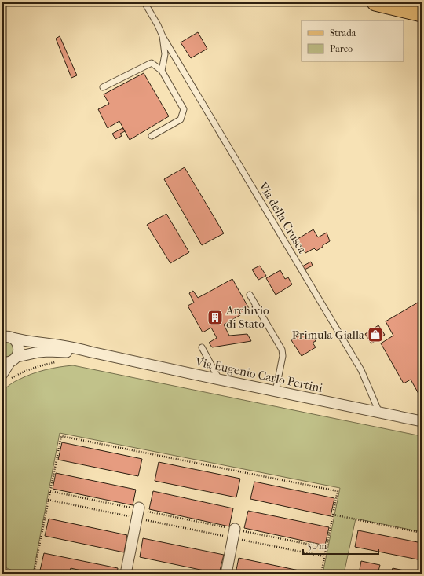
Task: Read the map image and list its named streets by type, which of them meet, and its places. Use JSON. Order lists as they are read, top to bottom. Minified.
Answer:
{"streets":{"street":["Via Eugenio Carlo Pertini"],"lane":["Via della Crusca"]},"crossings":[["Via della Crusca","Via Eugenio Carlo Pertini"]],"places":{"building":["Archivio di Stato"],"shop":["Primula Gialla"]},"legend":["Strada","Parco"],"scale_bar":"50 m"}
